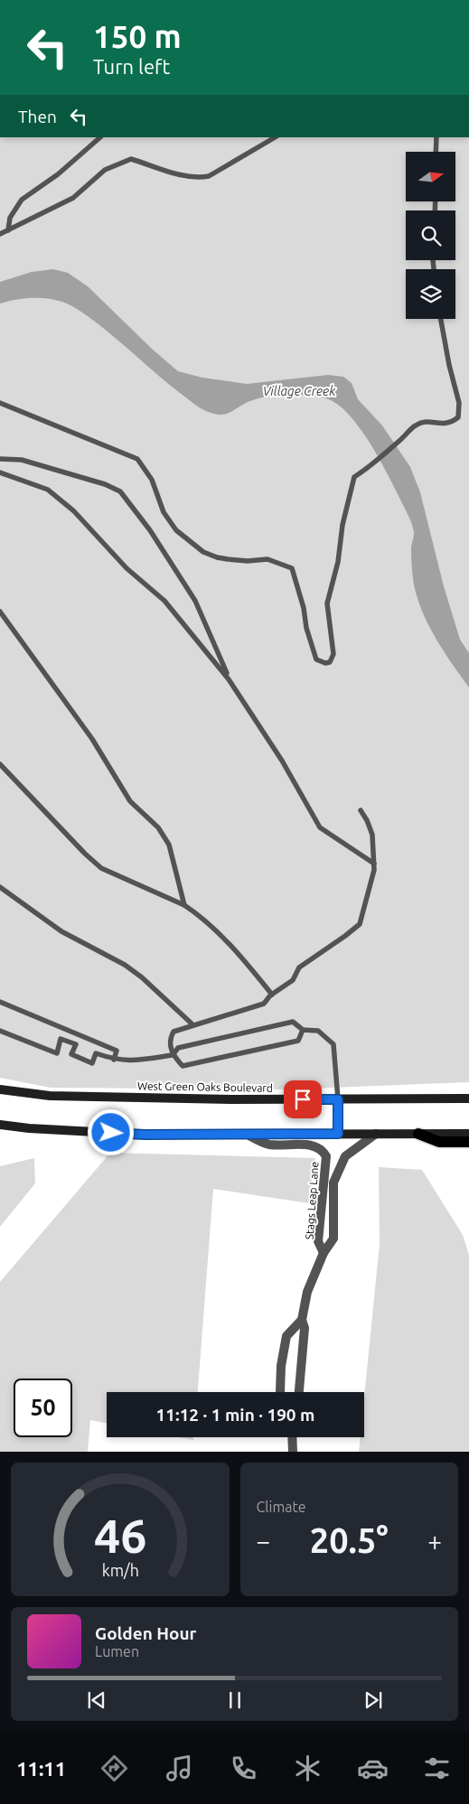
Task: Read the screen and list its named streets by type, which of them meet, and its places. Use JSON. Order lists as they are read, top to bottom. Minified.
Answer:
{"streets":{"main road":["West Green Oaks Boulevard"],"street":["Stags Leap Lane"]},"water":["Village Creek"],"north":"right","page":{"turn":["150 m","Turn left"],"then":"Then","limit":"50","trip":"11:12 · 1 min · 190 m","tile":"Climate","heat":["−","20.5°","+"],"song":["Golden Hour","Lumen"],"tabs":"11:11","gauge":["46","km/h"]}}
